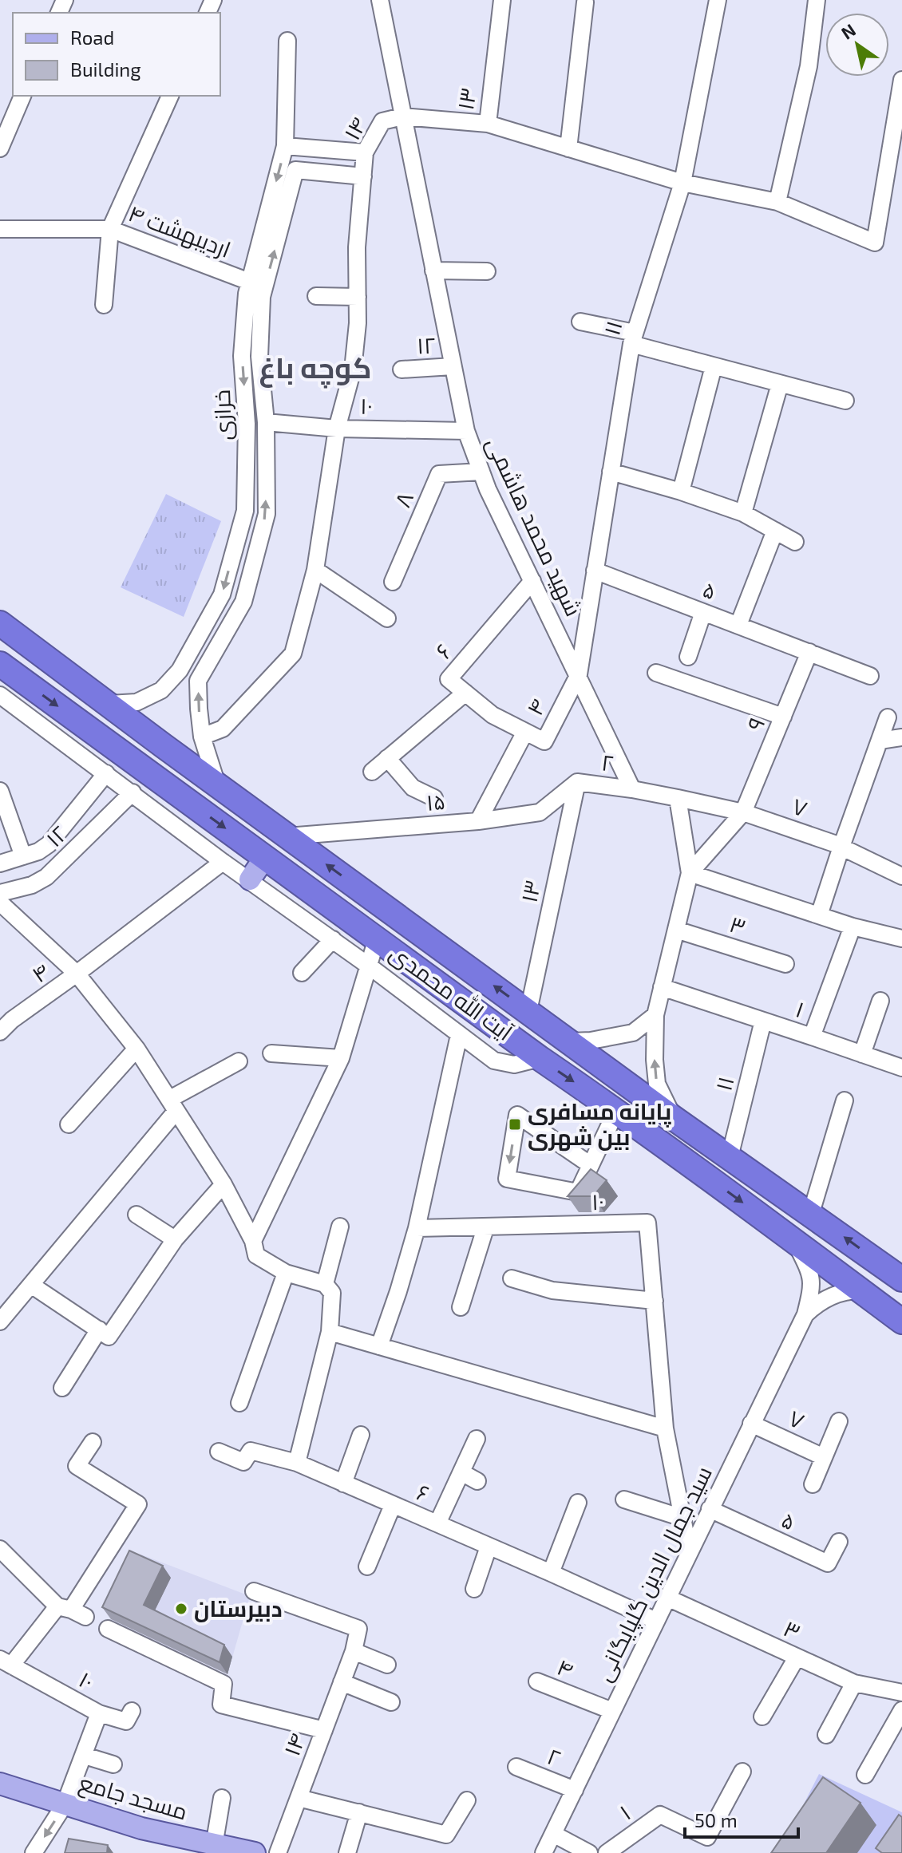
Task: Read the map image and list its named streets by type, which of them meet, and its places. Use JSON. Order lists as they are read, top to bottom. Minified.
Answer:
{"streets":{"highway":["آیت الله محمدی"],"main road":["مسجد جامع"],"street":["۱۳","۱۴","اردیبهشت ۴","۱۱","۱۲","۱۰","خرازی","۸","شهید محمد هاشمی","۵","۶","۴","۹","۲","۱۵","۷","۳","۱","سید جمال الدین گلپایگانی"]},"crossings":[["۱۳","۱۴"],["۱۳","شهید محمد هاشمی"],["۱۳","۲"],["۱۳","۱۵"],["۱۳","آیت الله محمدی"],["۱۴","۱۰"],["۱۴","خرازی"],["۱۴","شهید محمد هاشمی"],["اردیبهشت ۴","خرازی"],["۱۱","شهید محمد هاشمی"],["۱۱","۵"],["۱۱","۴"],["۱۱","آیت الله محمدی"],["۱۱","۱"],["۱۲","شهید محمد هاشمی"],["۱۰","خرازی"],["۱۰","شهید محمد هاشمی"],["۱۰","سید جمال الدین گلپایگانی"],["۱۰","مسجد جامع"],["خرازی","آیت الله محمدی"],["۸","شهید محمد هاشمی"],["شهید محمد هاشمی","۶"],["شهید محمد هاشمی","۴"],["شهید محمد هاشمی","۲"],["۵","۹"],["۵","سید جمال الدین گلپایگانی"],["۶","۴"],["۶","سید جمال الدین گلپایگانی"],["۴","سید جمال الدین گلپایگانی"],["۹","۷"],["۲","۱۵"],["۲","سید جمال الدین گلپایگانی"],["۱۵","آیت الله محمدی"],["۷","سید جمال الدین گلپایگانی"],["۳","سید جمال الدین گلپایگانی"]],"districts":["کوچه باغ"],"places":{"transit":["پایانه مسافری بین شهری"],"other":["دبیرستان"]},"legend":["Road","Building"],"scale_bar":"50 m","north":"top left"}
